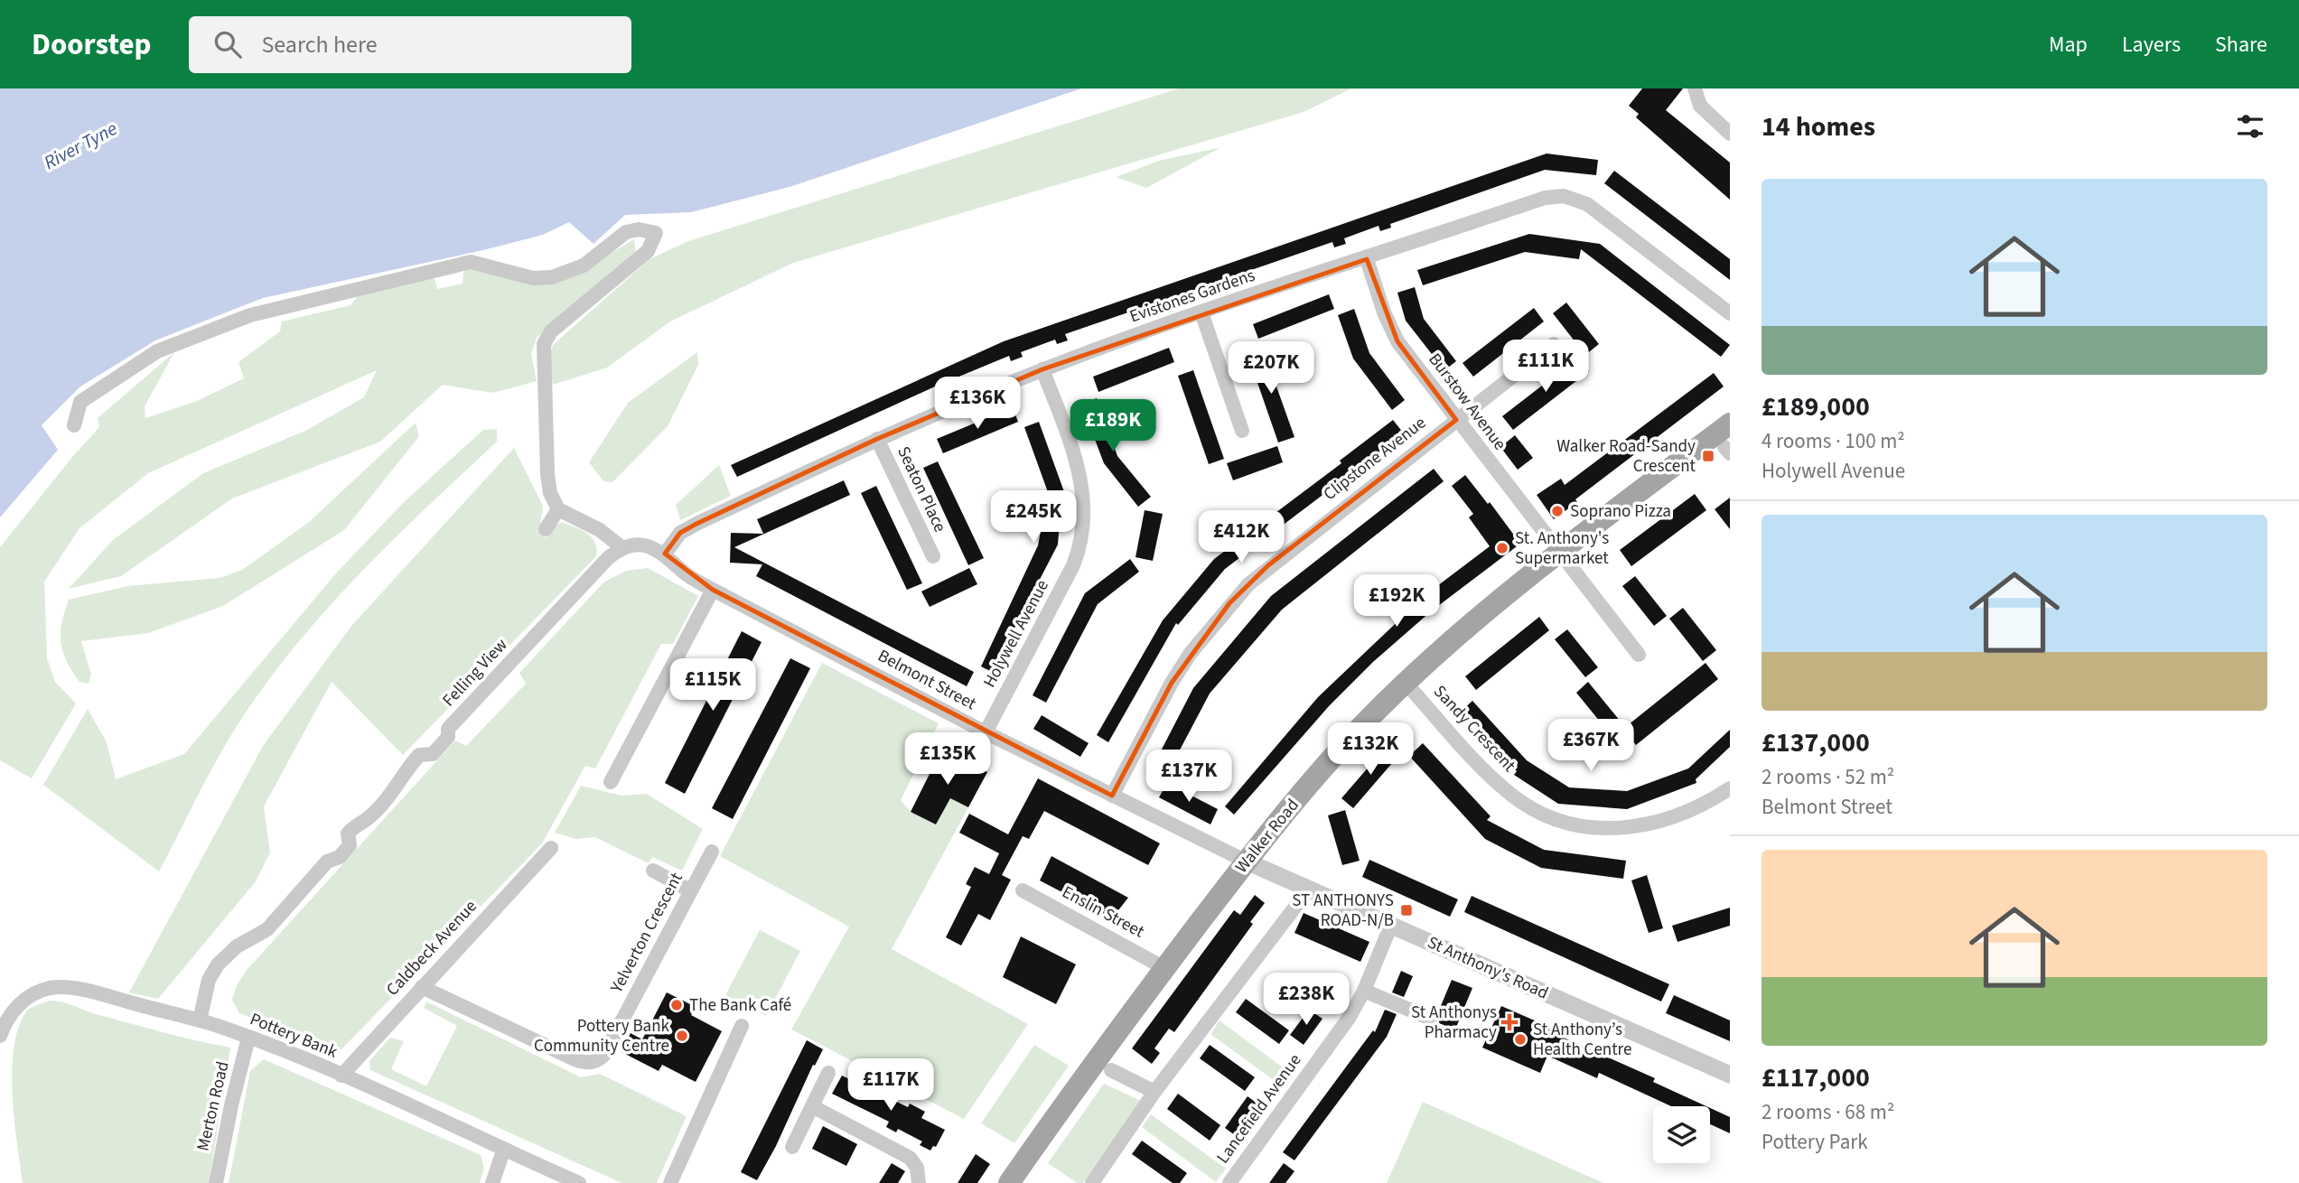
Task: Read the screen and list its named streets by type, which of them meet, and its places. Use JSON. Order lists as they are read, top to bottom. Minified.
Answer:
{"streets":{"main road":["Walker Road"],"street":["Evistones Gardens","Burstow Avenue","Clipstone Avenue","Seaton Place","Holywell Avenue","Felling View","Belmont Street","Sandy Crescent","Enslin Street","Yelverton Crescent","Caldbeck Avenue","St Anthony's Road","Pottery Bank","Merton Road","Lancefield Avenue"]},"crossings":[["Evistones Gardens","Burstow Avenue"],["Evistones Gardens","Seaton Place"],["Evistones Gardens","Holywell Avenue"],["Evistones Gardens","Belmont Street"],["Burstow Avenue","Clipstone Avenue"],["Burstow Avenue","Walker Road"],["Clipstone Avenue","Belmont Street"],["Holywell Avenue","Belmont Street"],["Felling View","Pottery Bank"],["Belmont Street","Walker Road"],["Belmont Street","St Anthony's Road"],["Sandy Crescent","Walker Road"],["Walker Road","Enslin Street"],["Walker Road","St Anthony's Road"],["Yelverton Crescent","Caldbeck Avenue"],["Caldbeck Avenue","Pottery Bank"],["St Anthony's Road","Lancefield Avenue"],["Pottery Bank","Merton Road"]],"water":["River Tyne"],"places":{"transit":["Walker Road-Sandy Crescent","ST ANTHONYS ROAD-N/B"],"other":["Soprano Pizza","St. Anthony's Supermarket","The Bank Café","Pottery Bank Community Centre","St Anthony’s Health Centre"],"health":["St Anthonys Pharmacy"]},"page":{"header":"Doorstep","search":"Search here","nav":["Map","Layers","Share"],"heading":"14 homes","list":[{"name":"£189,000","note":"4 rooms · 100 m² · Holywell Avenue"},{"name":"£137,000","note":"2 rooms · 52 m² · Belmont Street"},{"name":"£117,000","note":"2 rooms · 68 m² · Pottery Park"}],"price":["£111K","£207K","£136K","£189K","£245K","£412K","£192K","£115K","£367K","£132K","£135K","£137K","£238K","£117K"]}}
